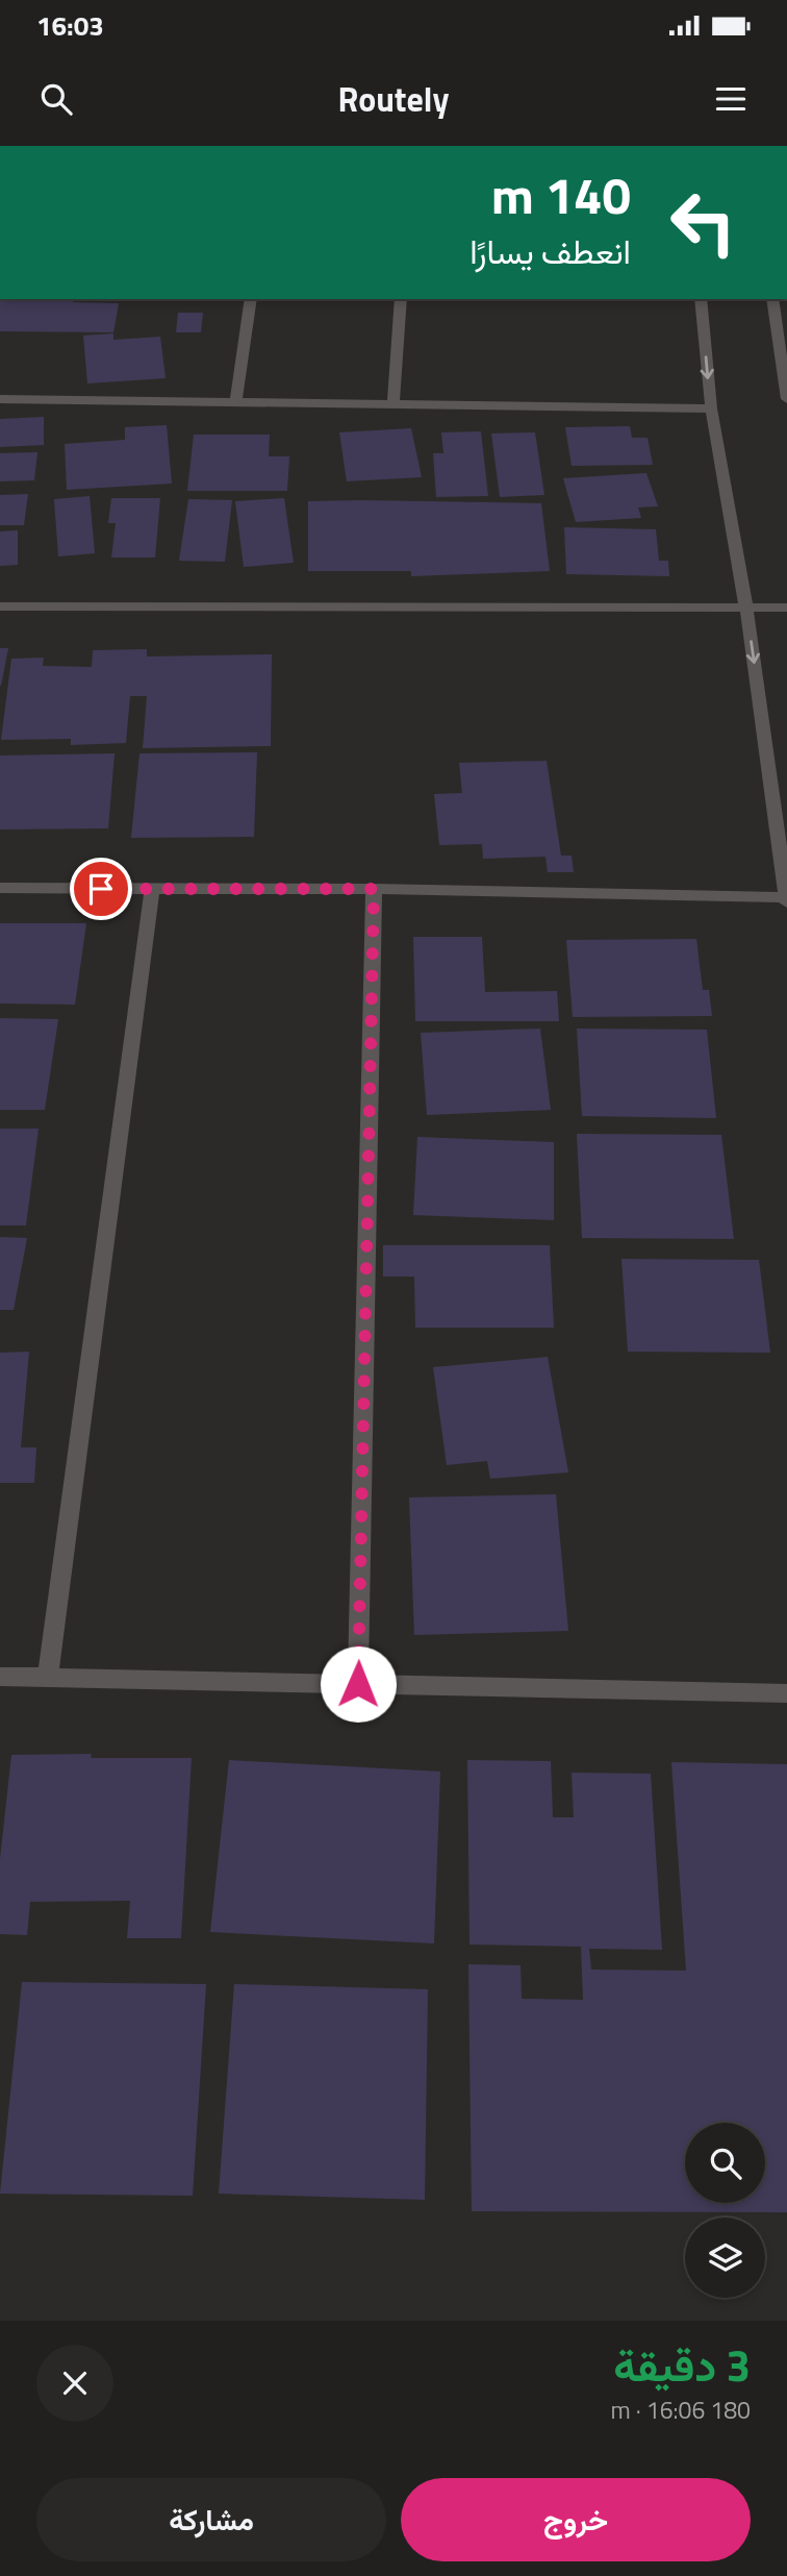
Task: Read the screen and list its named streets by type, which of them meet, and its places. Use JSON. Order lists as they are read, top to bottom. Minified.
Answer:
{"page":{"status":"16:03","header":"Routely","turn":["140 m","انعطف يسارًا"],"heading":["3 دقيقة","180 m · 16:06"],"buttons":["خروج","مشاركة"]}}
